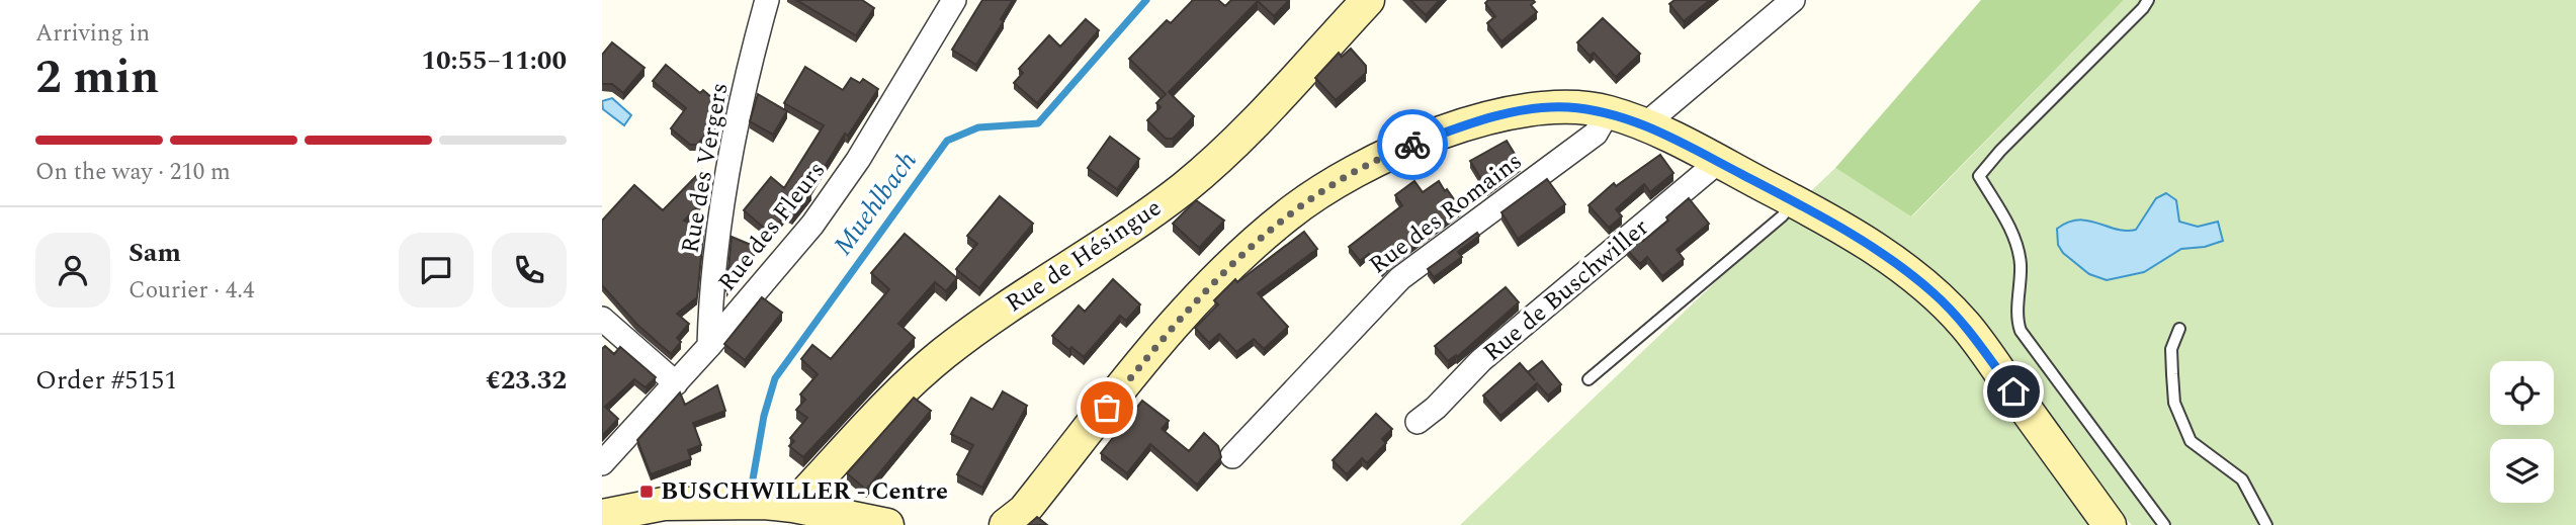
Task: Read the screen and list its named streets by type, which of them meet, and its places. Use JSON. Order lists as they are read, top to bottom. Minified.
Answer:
{"streets":{"street":["Rue des Vergers","Rue des Romains","Rue des Fleurs","Rue de Hésingue","Rue de Buschwiller"]},"crossings":[["Rue des Vergers","Rue des Fleurs"]],"water":["Muehlbach"],"places":{"transit":["BUSCHWILLER - Centre"]},"page":{"heading":["2 min","Arriving in","10:55–11:00"],"panel":["Sam","Courier · 4.4","Order #5151","€23.32"],"bar":"On the way · 210 m"}}
